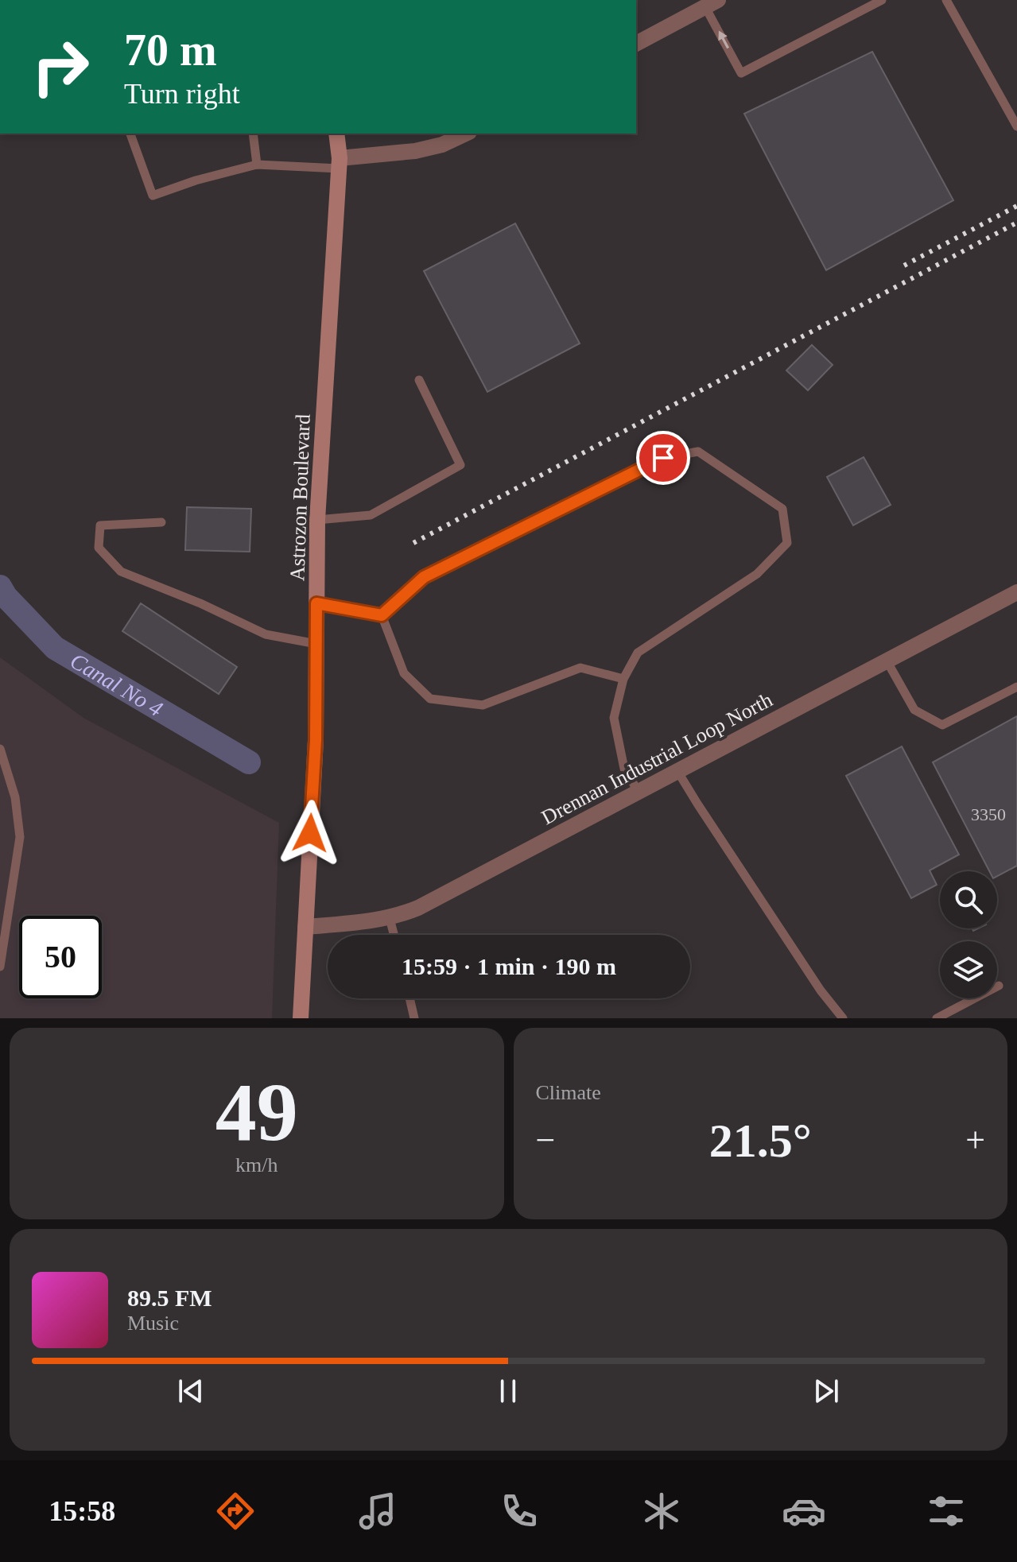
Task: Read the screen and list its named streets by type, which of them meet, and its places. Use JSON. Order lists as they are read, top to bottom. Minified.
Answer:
{"streets":{"main road":["Astrozon Boulevard"],"street":["Drennan Industrial Loop North"]},"crossings":[["Astrozon Boulevard","Drennan Industrial Loop North"]],"water":["Canal No 4"],"house_numbers":["3350"],"page":{"turn":["70 m","Turn right"],"limit":"50","trip":"15:59 · 1 min · 190 m","tile":[["49","km/h"],"Climate"],"heat":["−","21.5°","+"],"song":["89.5 FM","Music"],"tabs":"15:58"}}
